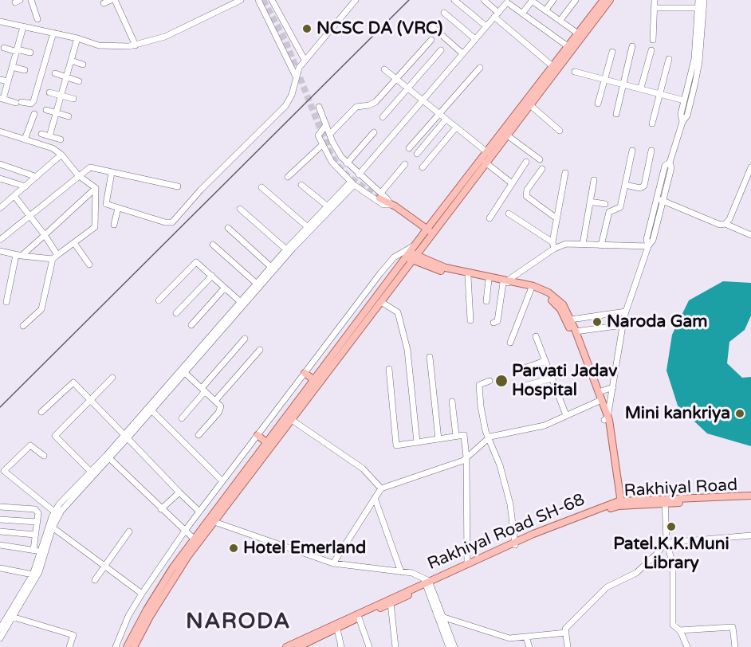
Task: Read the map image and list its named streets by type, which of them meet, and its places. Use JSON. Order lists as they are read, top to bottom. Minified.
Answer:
{"streets":{"main road":["Rakhiyal Road","Rakhiyal Road SH-68"]},"crossings":[["Rakhiyal Road","Rakhiyal Road SH-68"]],"districts":["NARODA"],"places":["NCSC DA (VRC)","Naroda Gam","Parvati Jadav Hospital","Mini kankriya","Patel.K.K.Muni Library","Hotel Emerland"]}
